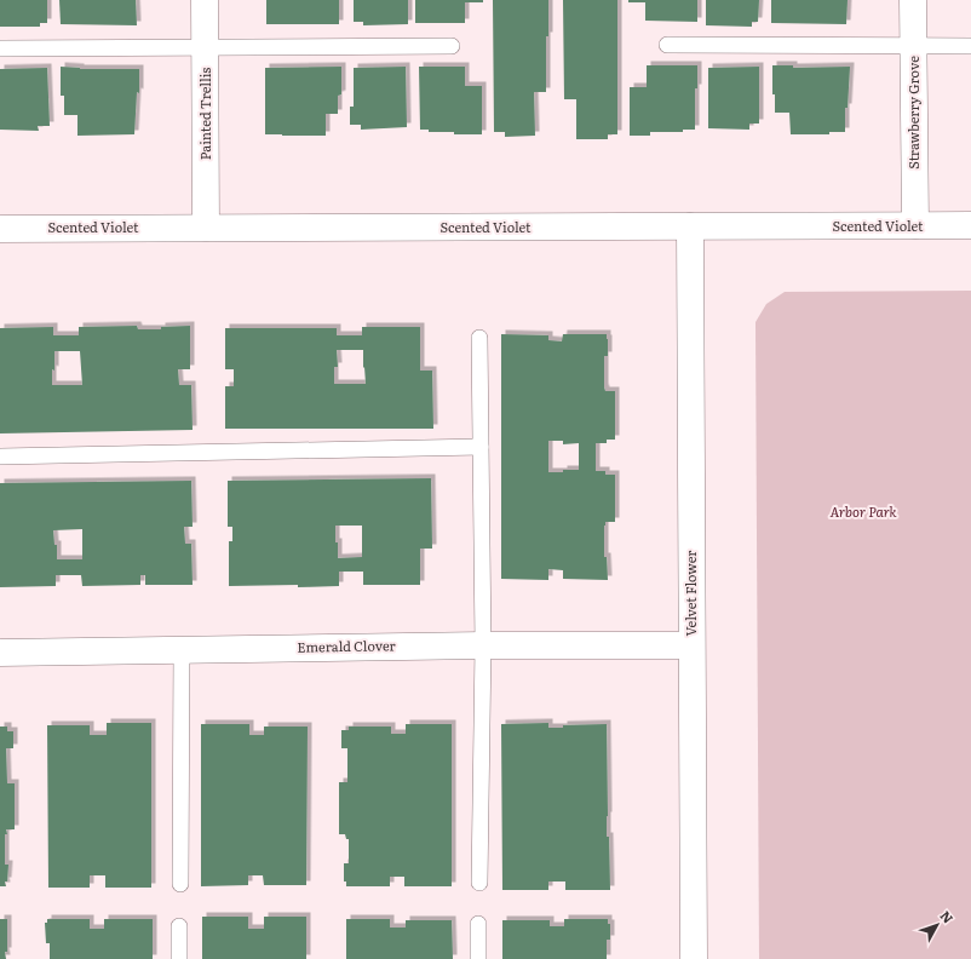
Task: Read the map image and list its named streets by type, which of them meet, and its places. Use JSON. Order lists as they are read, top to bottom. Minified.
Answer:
{"streets":{"street":["Strawberry Grove","Painted Trellis","Scented Violet","Velvet Flower","Emerald Clover"]},"crossings":[["Strawberry Grove","Scented Violet"],["Painted Trellis","Scented Violet"],["Scented Violet","Velvet Flower"],["Velvet Flower","Emerald Clover"]],"parks":["Arbor Park"],"north":"top right"}
